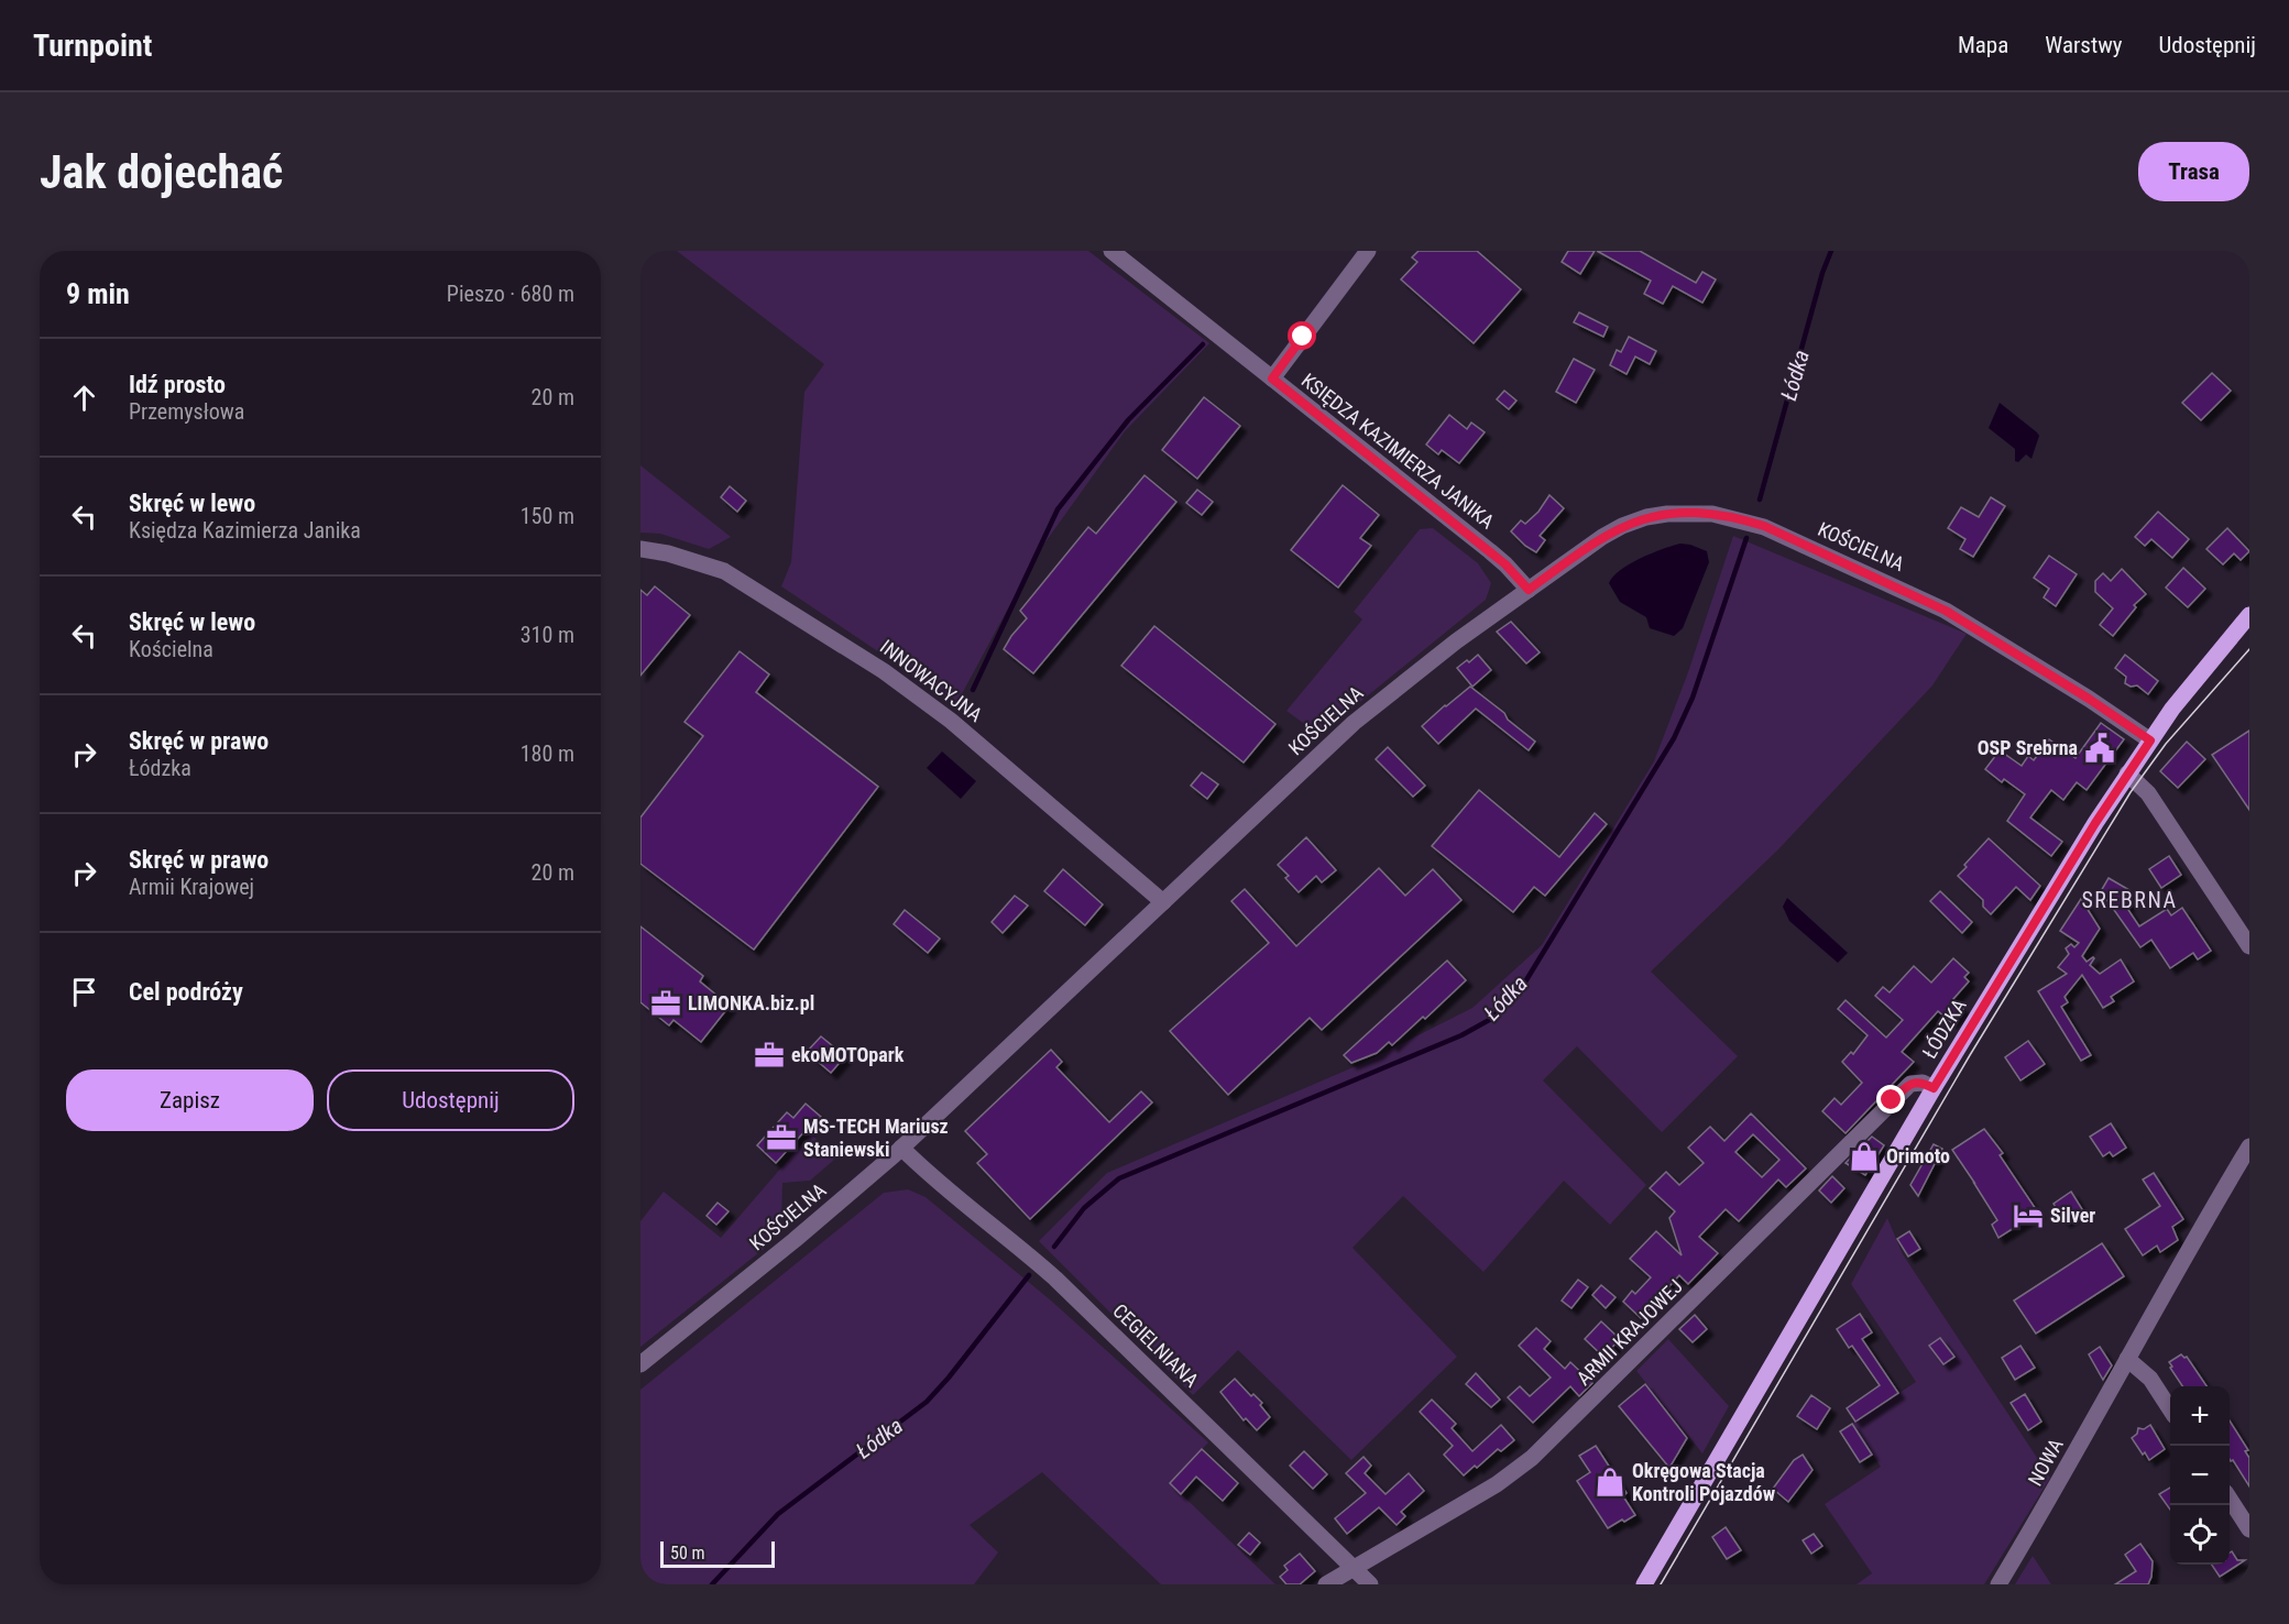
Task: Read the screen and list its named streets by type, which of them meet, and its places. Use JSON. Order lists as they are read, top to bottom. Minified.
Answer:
{"streets":{"main road":["ŁÓDZKA"],"street":["KSIĘDZA KAZIMIERZA JANIKA","KOŚCIELNA","INNOWACYJNA","ARMII KRAJOWEJ","CEGIELNIANA","NOWA"]},"crossings":[["KSIĘDZA KAZIMIERZA JANIKA","KOŚCIELNA"],["KOŚCIELNA","INNOWACYJNA"],["KOŚCIELNA","ŁÓDZKA"],["KOŚCIELNA","CEGIELNIANA"],["ŁÓDZKA","ARMII KRAJOWEJ"],["ARMII KRAJOWEJ","CEGIELNIANA"]],"districts":["SREBRNA"],"water":["Łódka"],"places":{"public building":["OSP Srebrna"],"office":["LIMONKA.biz.pl","ekoMOTOpark","MS-TECH Mariusz Staniewski"],"shop":["Orimoto","Okręgowa Stacja Kontroli Pojazdów"],"hotel":["Silver"]},"scale_bar":"50 m","page":{"header":"Turnpoint","nav":["Mapa","Warstwy","Udostępnij"],"buttons":["Trasa",["Zapisz","Udostępnij"]],"title":"Jak dojechać","heading":["9 min","Pieszo · 680 m"],"list":[["Idź prosto","Przemysłowa","20 m"],["Skręć w lewo","Księdza Kazimierza Janika","150 m"],["Skręć w lewo","Kościelna","310 m"],["Skręć w prawo","Łódzka","180 m"],["Skręć w prawo","Armii Krajowej","20 m"],"Cel podróży"],"map_buttons":["+","−"],"scale":"50 m"}}
